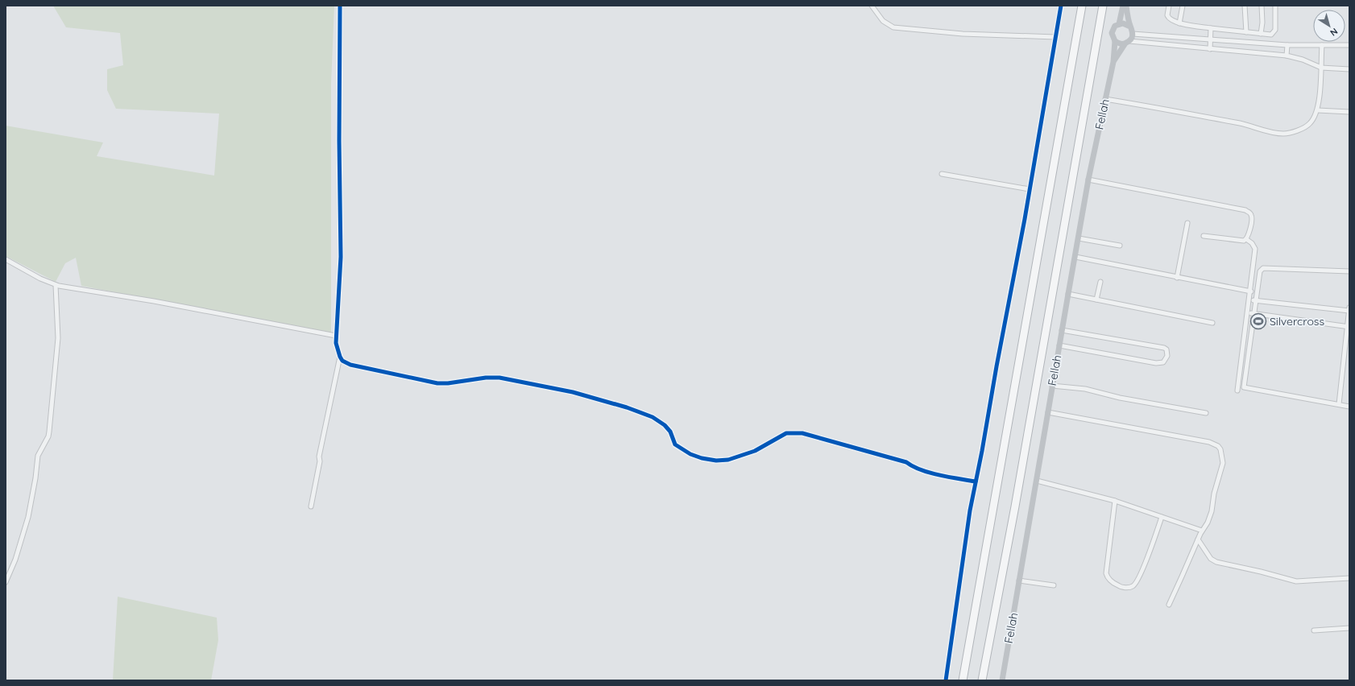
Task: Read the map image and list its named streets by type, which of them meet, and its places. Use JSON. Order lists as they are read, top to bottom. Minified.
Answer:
{"streets":{"street":["Fellah"]},"places":{"sports":["Silvercross"]},"north":"bottom right"}
